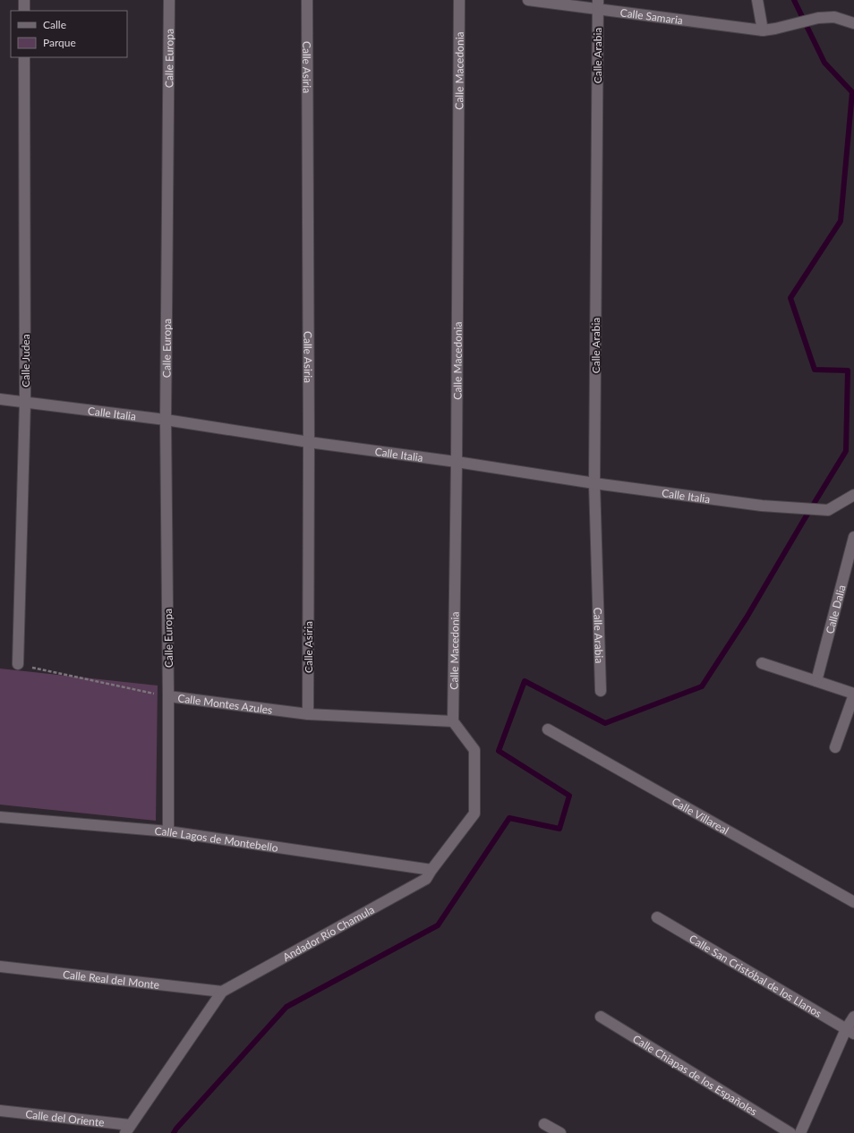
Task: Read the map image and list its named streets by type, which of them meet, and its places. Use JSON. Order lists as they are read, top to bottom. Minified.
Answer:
{"streets":{"street":["Calle Samaria","Calle Arabia","Calle Europa","Calle Asiria","Calle Macedonia","Calle Judea","Calle Italia","Calle Dalia","Calle Montes Azules","Calle Villareal","Calle Lagos de Montebello","Andador Río Chamula","Calle San Cristóbal de los Llanos","Calle Real del Monte","Calle Chiapas de los Españoles","Calle del Oriente"]},"crossings":[["Calle Samaria","Calle Arabia"],["Calle Arabia","Calle Italia"],["Calle Europa","Calle Italia"],["Calle Europa","Calle Montes Azules"],["Calle Europa","Calle Lagos de Montebello"],["Calle Asiria","Calle Italia"],["Calle Asiria","Calle Montes Azules"],["Calle Macedonia","Calle Italia"],["Calle Macedonia","Calle Montes Azules"],["Calle Macedonia","Andador Río Chamula"],["Calle Judea","Calle Italia"],["Calle Judea","Calle Montes Azules"],["Calle Montes Azules","Andador Río Chamula"],["Calle Lagos de Montebello","Andador Río Chamula"],["Andador Río Chamula","Calle Real del Monte"],["Andador Río Chamula","Calle del Oriente"]],"legend":["Calle","Parque"]}
